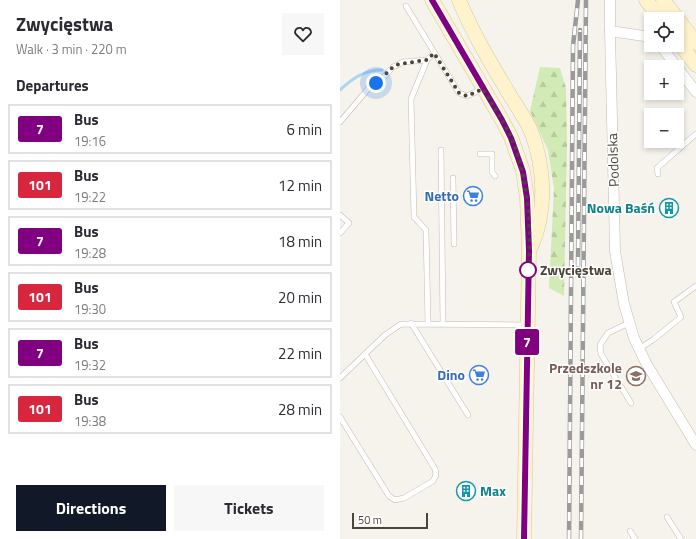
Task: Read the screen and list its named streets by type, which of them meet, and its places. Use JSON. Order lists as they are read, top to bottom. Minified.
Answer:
{"streets":{"street":["Podolska"]},"places":{"supermarket":["Netto","Dino"],"building":["Nowa Baśń","Max"],"other":["Zwycięstwa"],"school or university":["Przedszkole nr 12"]},"lines":["bus line 7"],"scale_bar":"50 m","page":{"heading":[["Zwycięstwa","Walk · 3 min · 220 m"],"Departures"],"on_map":"7","map_buttons":["+","−"],"list":[{"mark":"7","name":"Bus","note":"19:16","value":"6 min"},{"mark":"101","name":"Bus","note":"19:22","value":"12 min"},{"mark":"7","name":"Bus","note":"19:28","value":"18 min"},{"mark":"101","name":"Bus","note":"19:30","value":"20 min"},{"mark":"7","name":"Bus","note":"19:32","value":"22 min"},{"mark":"101","name":"Bus","note":"19:38","value":"28 min"}],"buttons":["Directions","Tickets"],"scale":"50 m"}}
